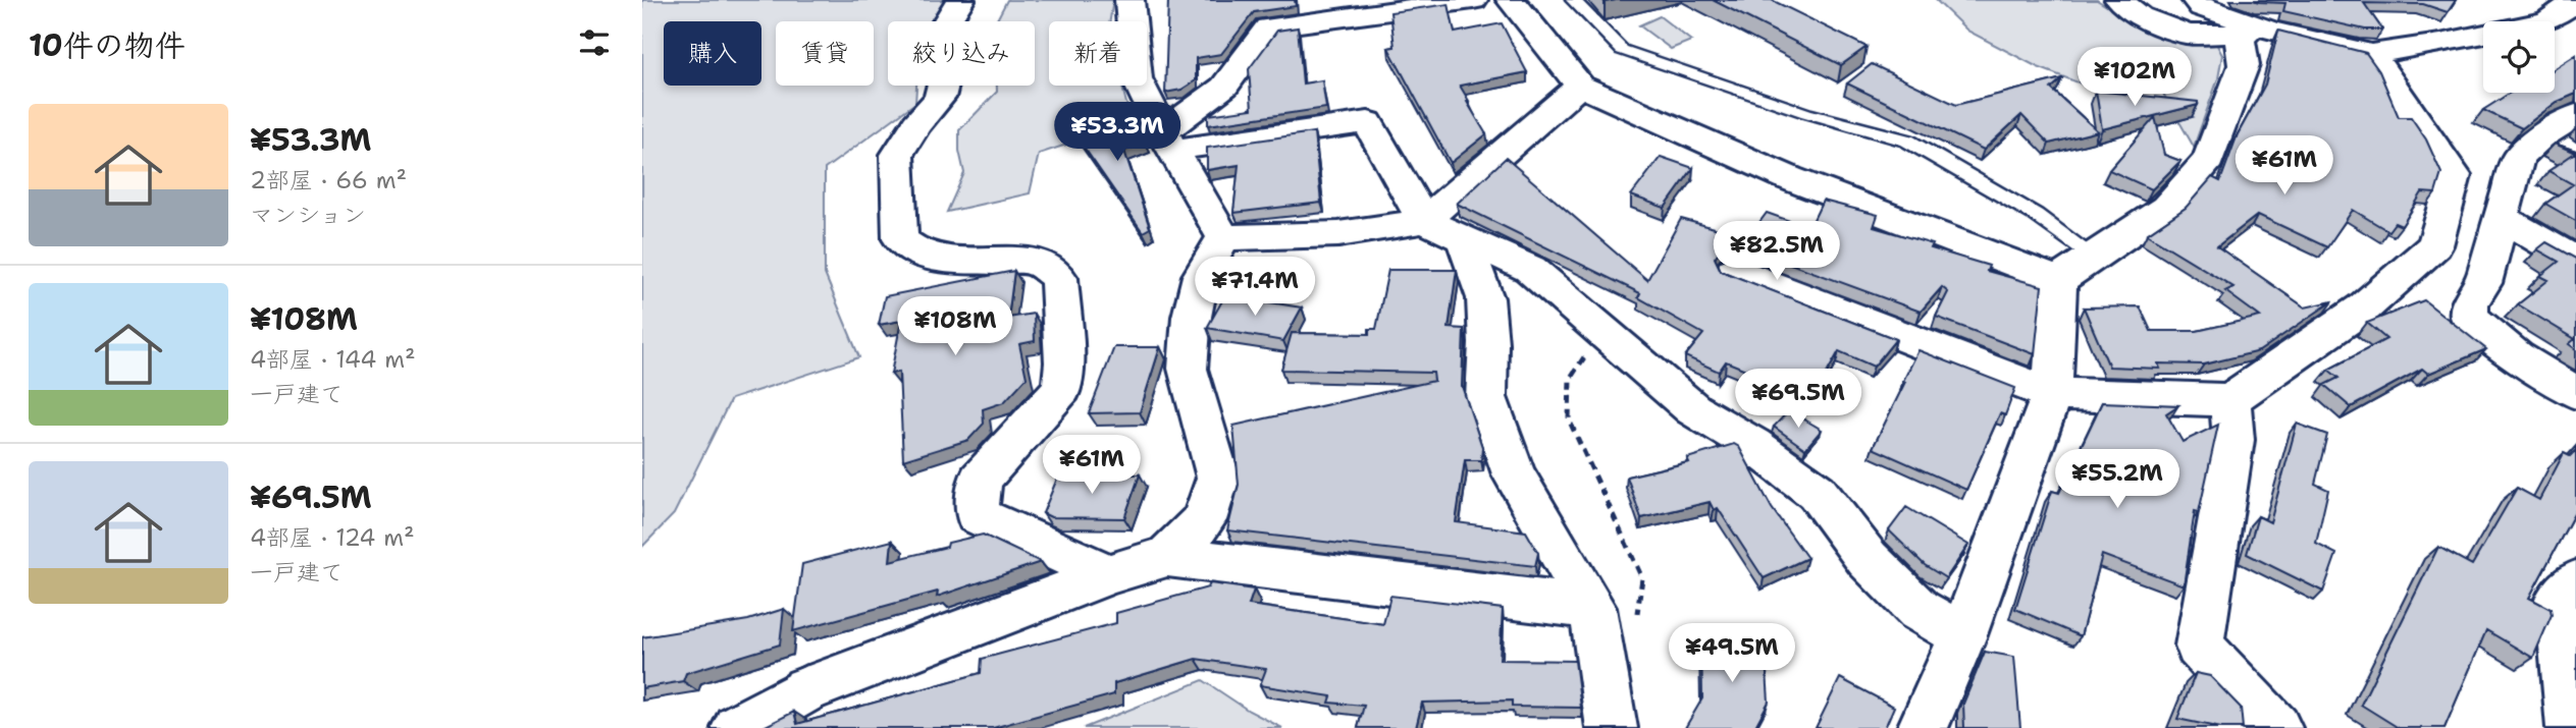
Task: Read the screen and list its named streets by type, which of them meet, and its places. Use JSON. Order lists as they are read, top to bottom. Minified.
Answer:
{"page":{"heading":"10件の物件","chip":["購入","賃貸","絞り込み","新着"],"price":["¥102M","¥53.3M","¥61M","¥82.5M","¥71.4M","¥108M","¥69.5M","¥61M","¥55.2M","¥49.5M"],"list":[{"name":"¥53.3M","note":"2部屋 · 66 m² · マンション"},{"name":"¥108M","note":"4部屋 · 144 m² · 一戸建て"},{"name":"¥69.5M","note":"4部屋 · 124 m² · 一戸建て"}]}}
